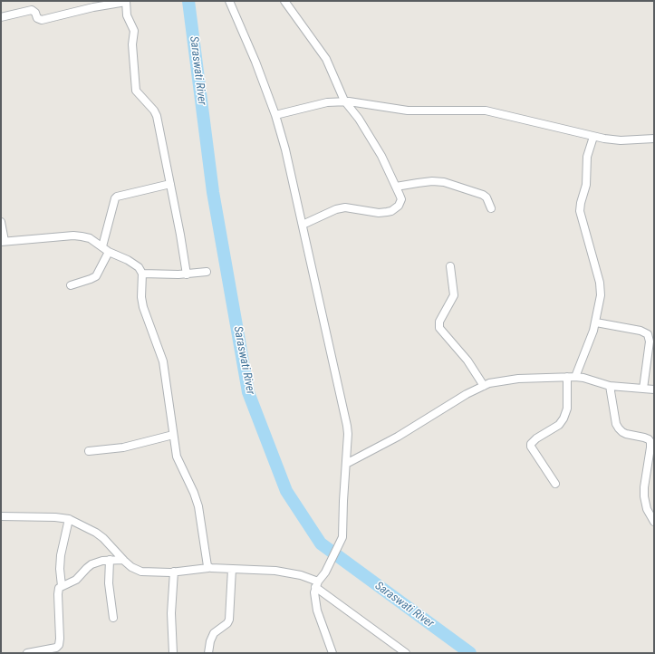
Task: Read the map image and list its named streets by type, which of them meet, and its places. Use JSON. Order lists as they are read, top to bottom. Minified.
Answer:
{"water":["Saraswati River"]}
